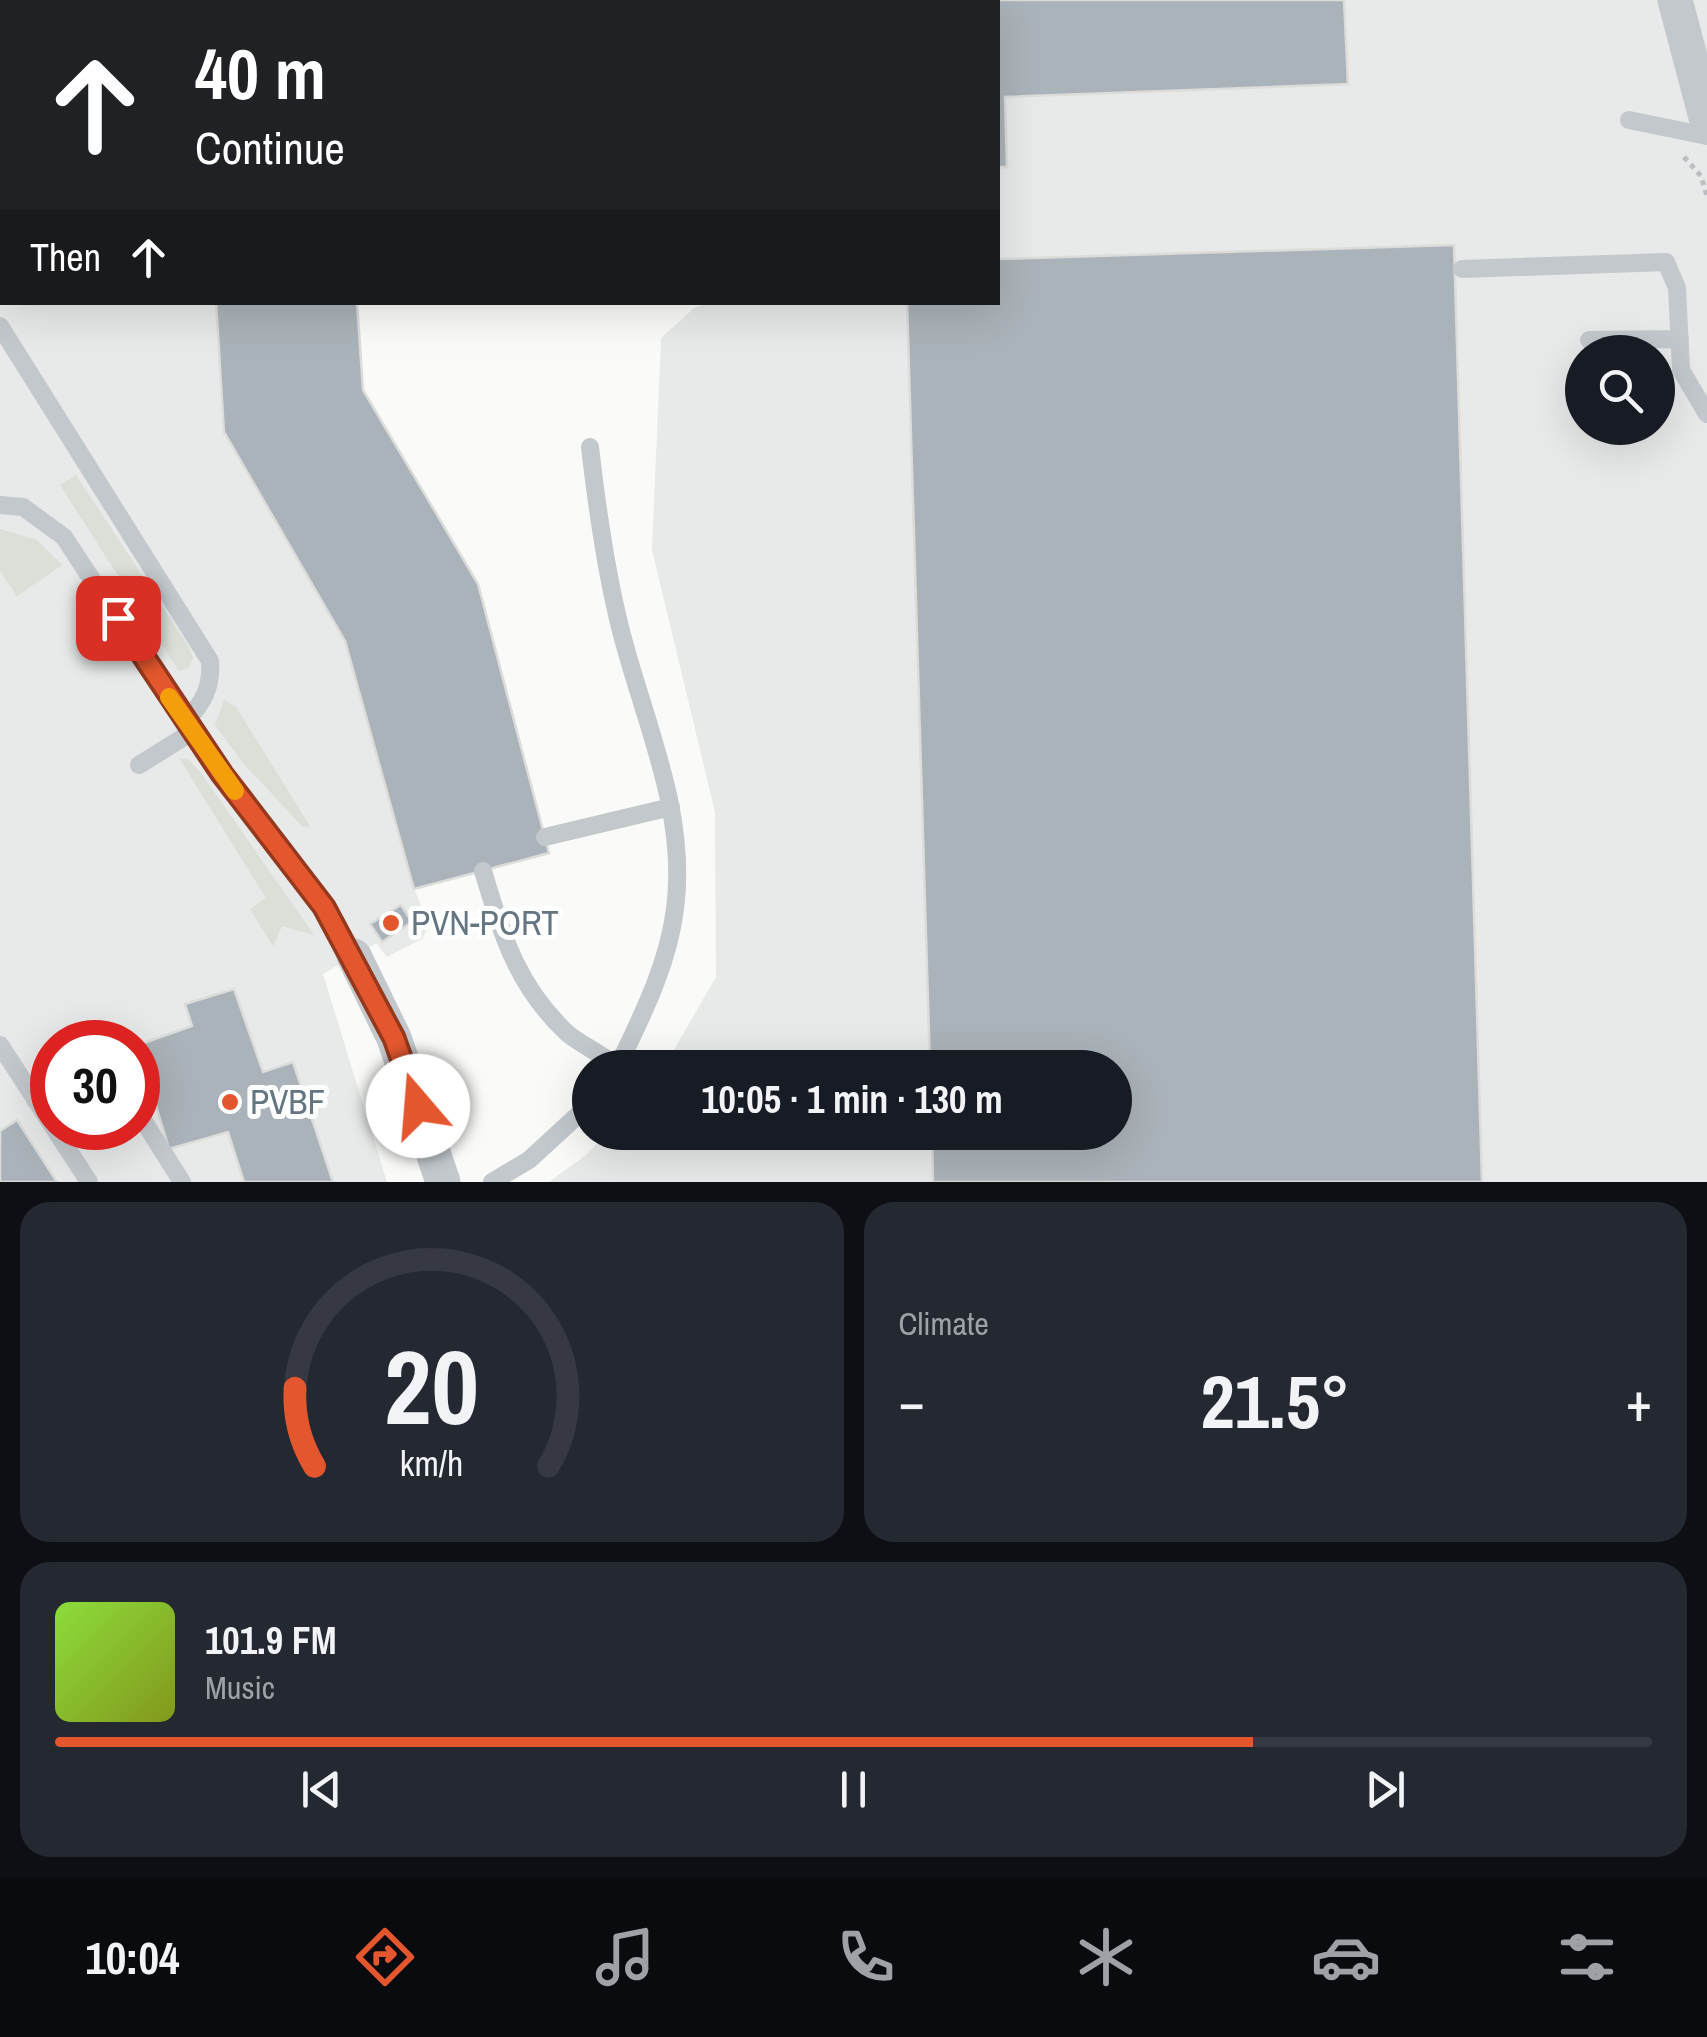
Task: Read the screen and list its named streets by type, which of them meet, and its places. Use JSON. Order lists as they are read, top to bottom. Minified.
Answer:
{"places":["PVN-PORT","PVBF"],"page":{"turn":["40 m","Continue"],"then":"Then","limit":"30","trip":"10:05 · 1 min · 130 m","tile":"Climate","heat":["−","21.5°","+"],"song":["101.9 FM","Music"],"tabs":"10:04","gauge":["20","km/h"]}}
